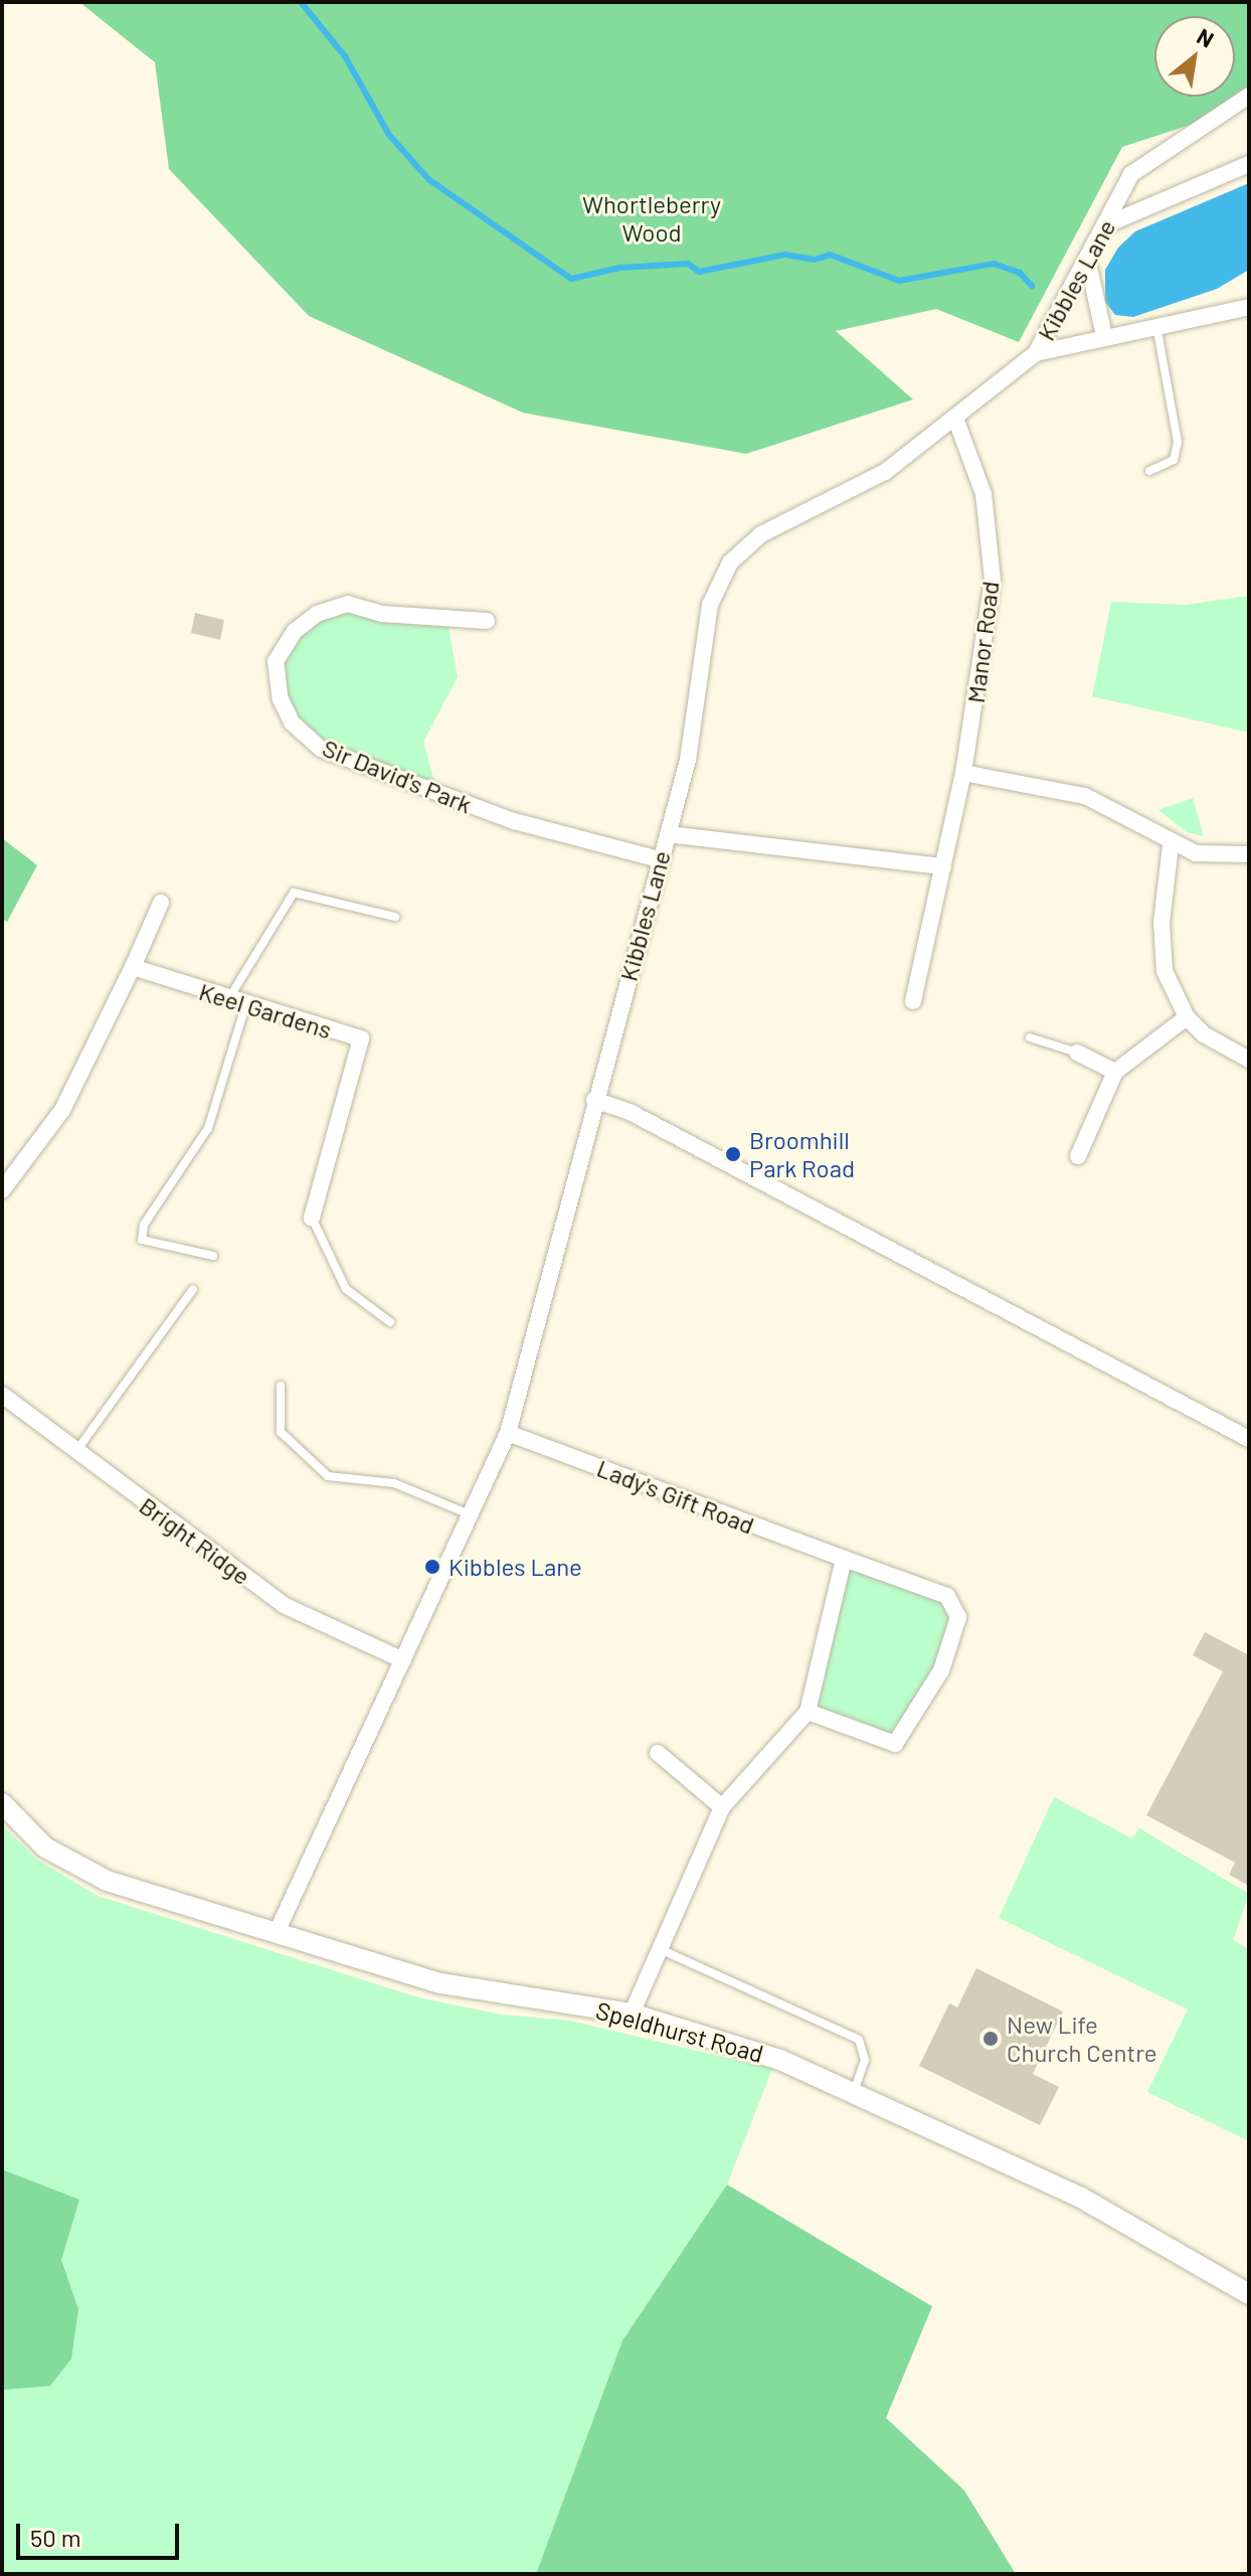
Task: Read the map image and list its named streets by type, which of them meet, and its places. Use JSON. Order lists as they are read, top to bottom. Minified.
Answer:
{"streets":{"street":["Kibbles Lane","Manor Road","Sir David's Park","Keel Gardens","Lady's Gift Road","Bright Ridge","Speldhurst Road"]},"crossings":[["Kibbles Lane","Manor Road"],["Kibbles Lane","Sir David's Park"],["Kibbles Lane","Lady's Gift Road"],["Kibbles Lane","Bright Ridge"],["Kibbles Lane","Speldhurst Road"]],"parks":["Whortleberry Wood"],"places":["Broomhill Park Road","Kibbles Lane","New Life Church Centre"],"scale_bar":"50 m","north":"top right"}
